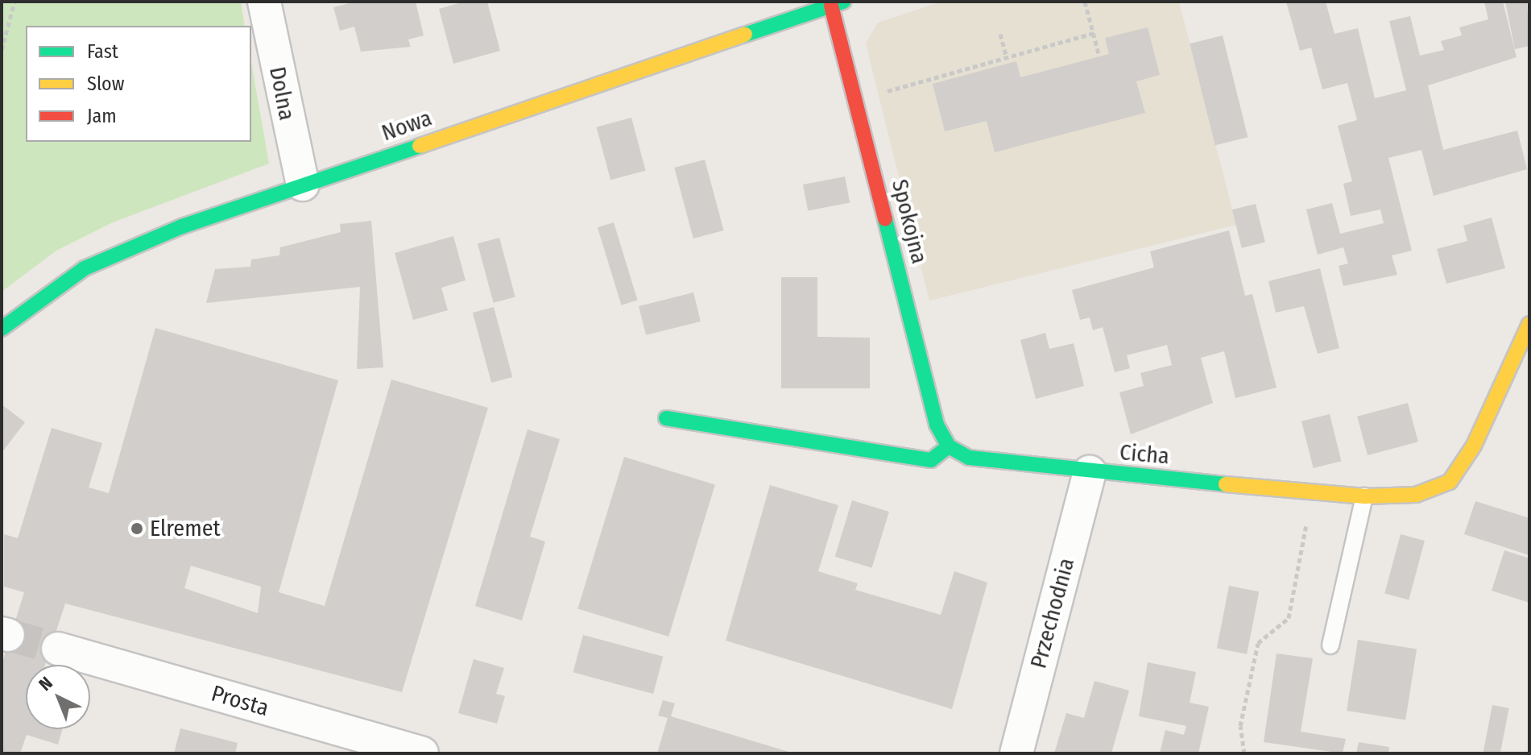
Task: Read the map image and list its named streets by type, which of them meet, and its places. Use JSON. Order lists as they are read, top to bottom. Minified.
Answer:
{"streets":{"street":["Dolna","Nowa","Spokojna","Cicha","Przechodnia","Prosta"]},"crossings":[["Dolna","Nowa"],["Nowa","Spokojna"],["Spokojna","Cicha"],["Cicha","Przechodnia"]],"places":["Elremet"],"legend":["Fast","Slow","Jam"],"north":"top left"}
